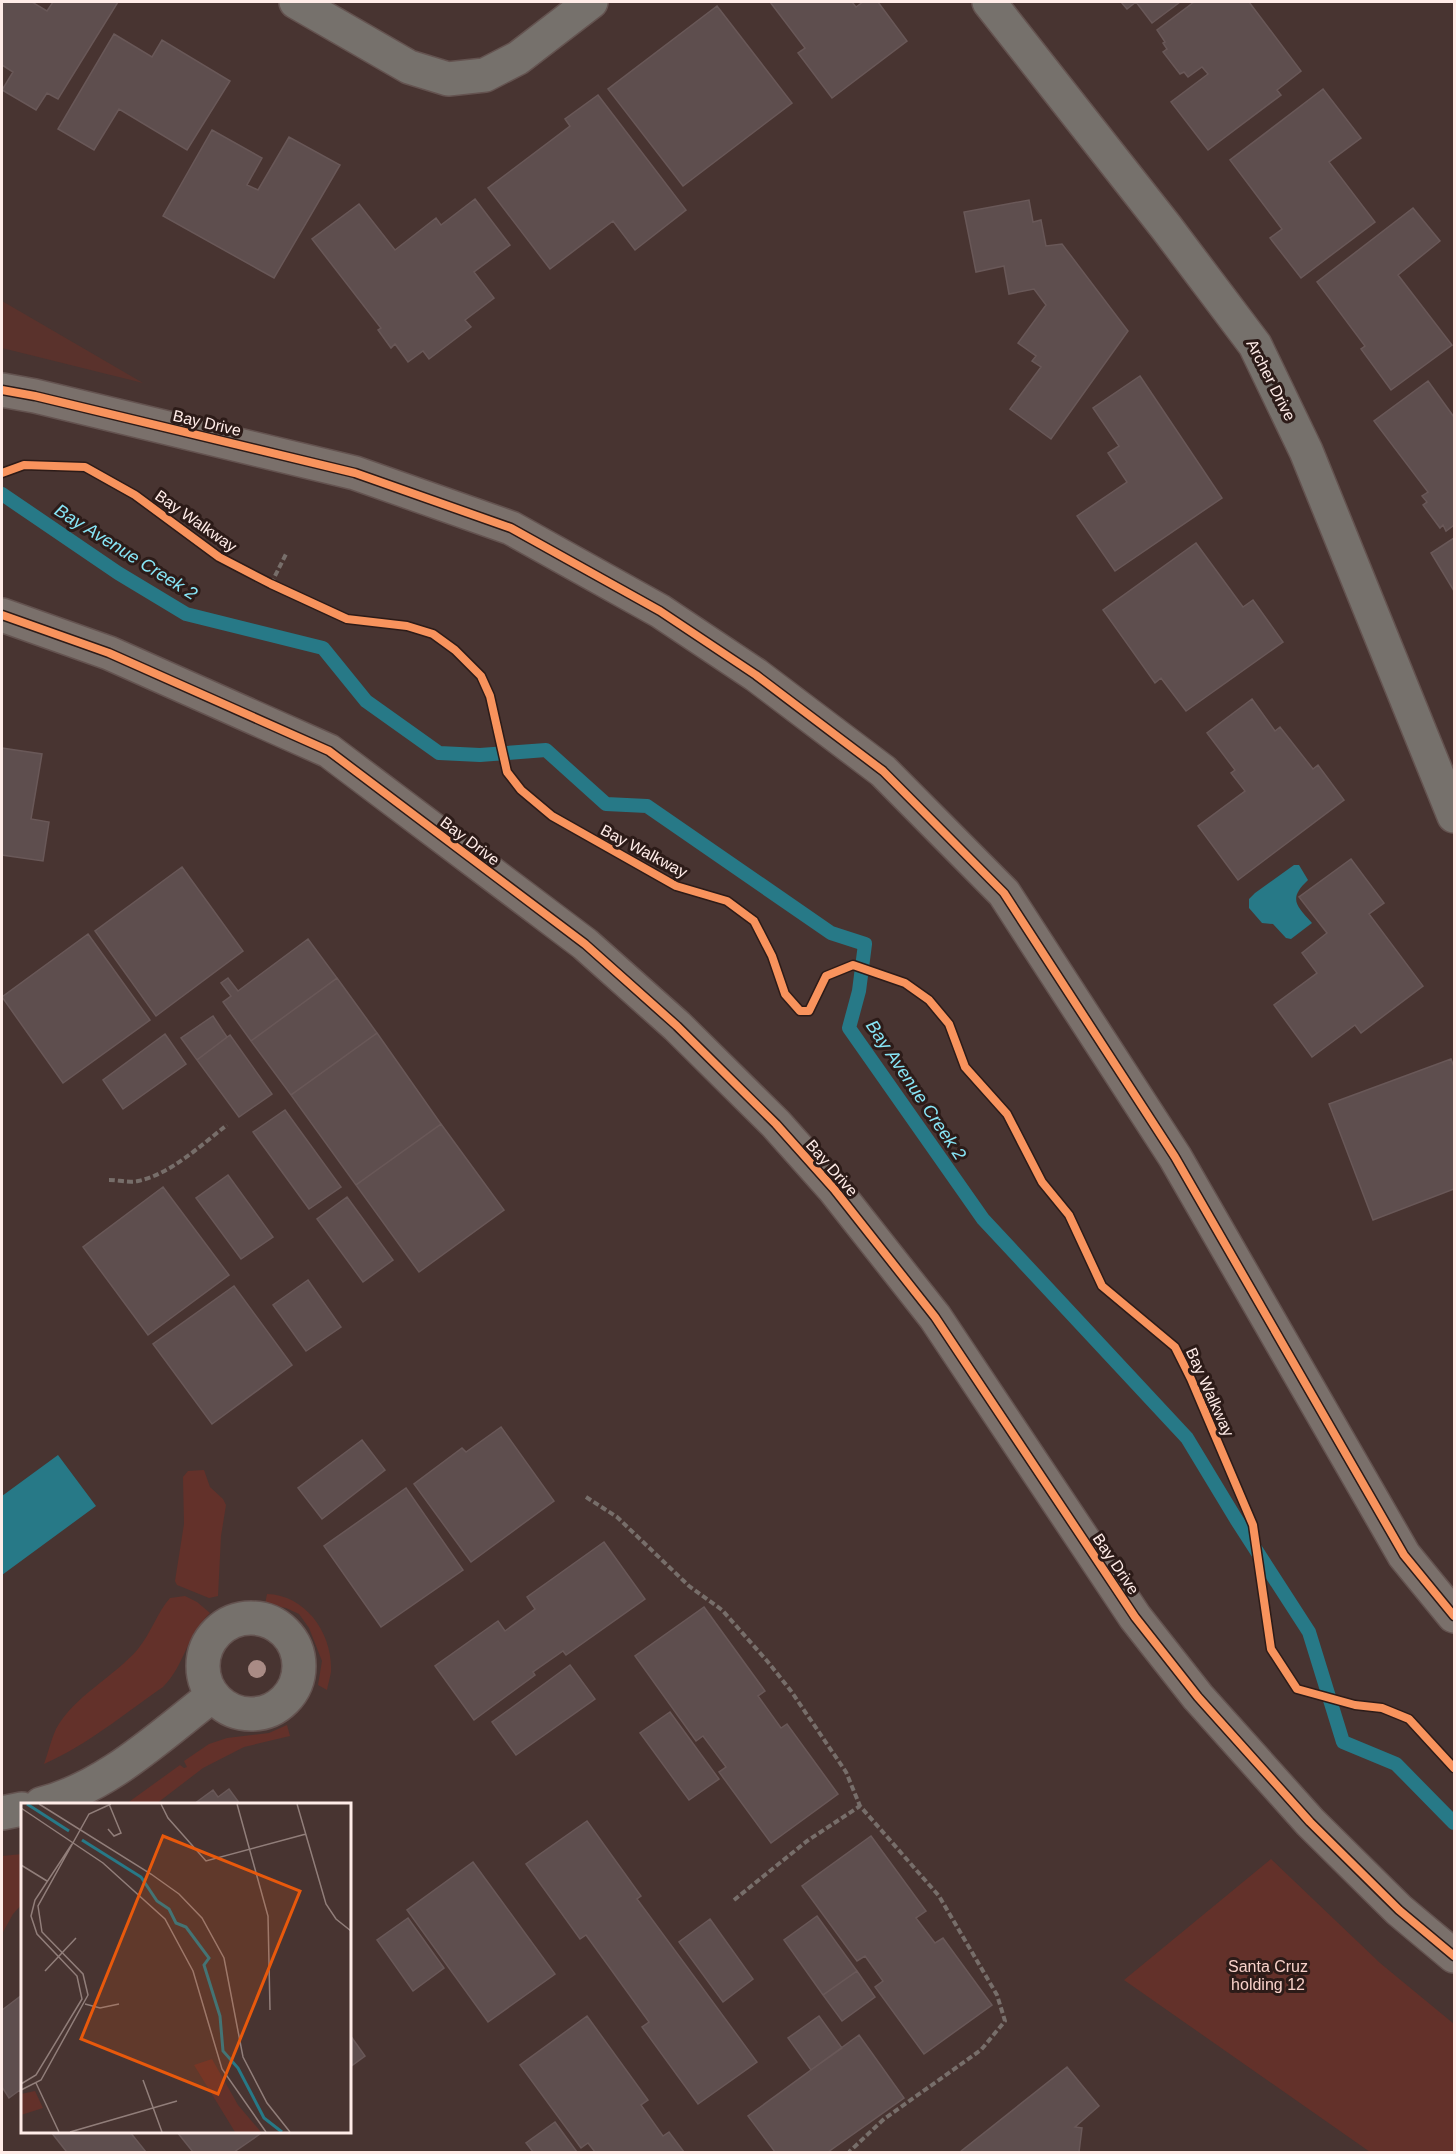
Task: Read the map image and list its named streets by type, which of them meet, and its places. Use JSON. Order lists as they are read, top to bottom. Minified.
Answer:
{"streets":{"main road":["Bay Drive"],"street":["Archer Drive"],"cycle path":["Bay Walkway"]},"water":["Bay Avenue Creek 2"],"parks":["Santa Cruz holding 12"]}
